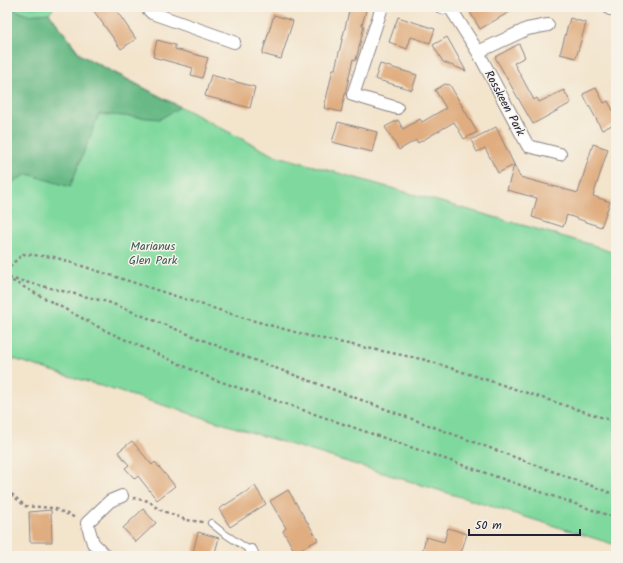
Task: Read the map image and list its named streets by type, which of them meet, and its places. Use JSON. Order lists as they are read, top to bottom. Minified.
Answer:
{"streets":{"street":["Rosskeen Park"]},"parks":["Marianus Glen Park"],"scale_bar":"50 m"}
